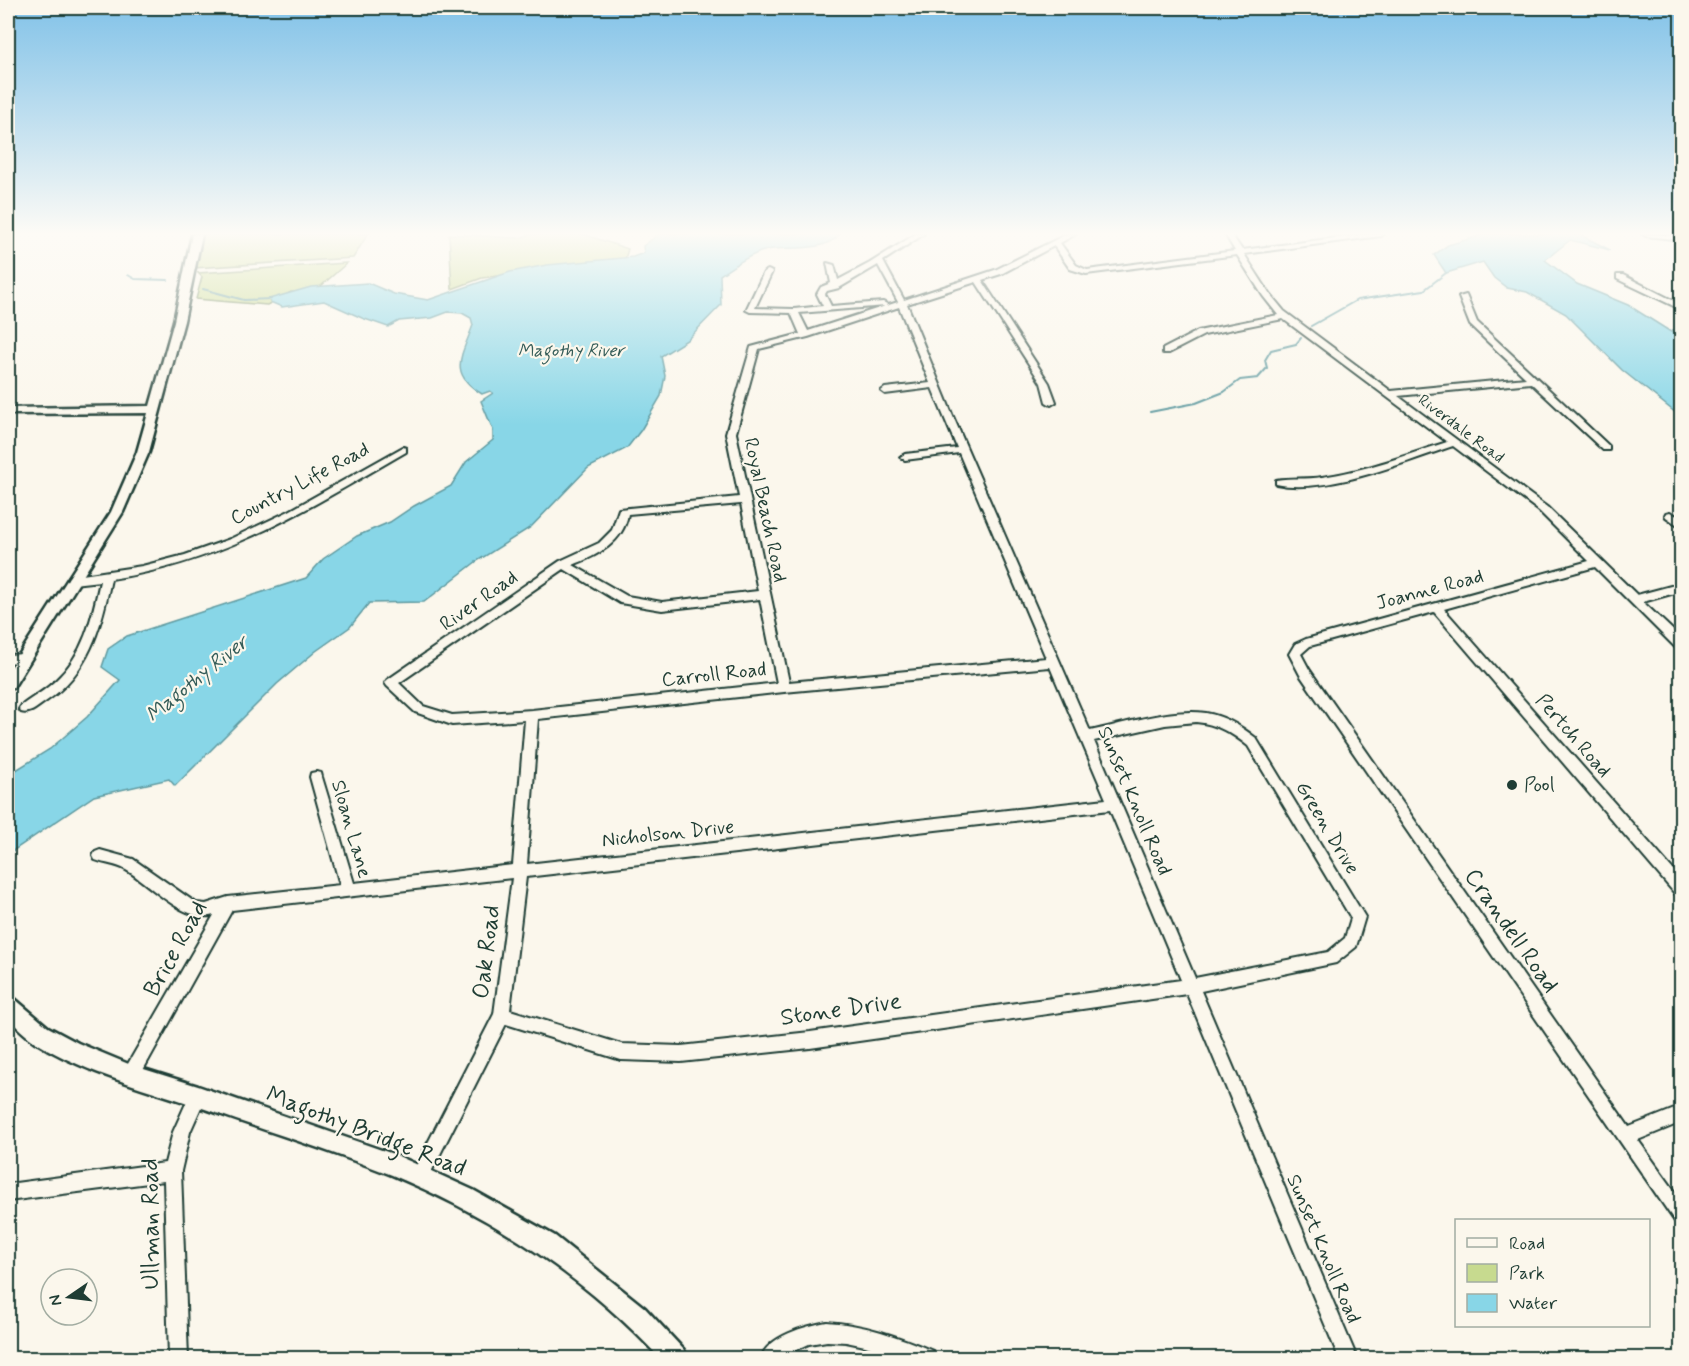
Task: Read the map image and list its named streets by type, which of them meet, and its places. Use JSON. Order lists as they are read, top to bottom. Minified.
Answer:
{"streets":{"main road":["Magothy Bridge Road"],"street":["Riverdale Road","Country Life Road","Royal Beach Road","Joanne Road","River Road","Carroll Road","Pertch Road","Sunset Knoll Road","Green Drive","Sloan Lane","Nicholson Drive","Crandell Road","Brice Road","Oak Road","Stone Drive","Ullman Road"]},"crossings":[["Riverdale Road","Joanne Road"],["Royal Beach Road","River Road"],["Royal Beach Road","Carroll Road"],["Joanne Road","Pertch Road"],["Joanne Road","Crandell Road"],["River Road","Carroll Road"],["Carroll Road","Sunset Knoll Road"],["Carroll Road","Oak Road"],["Sunset Knoll Road","Green Drive"],["Sunset Knoll Road","Nicholson Drive"],["Sunset Knoll Road","Stone Drive"],["Green Drive","Stone Drive"],["Sloan Lane","Nicholson Drive"],["Nicholson Drive","Brice Road"],["Nicholson Drive","Oak Road"],["Brice Road","Magothy Bridge Road"],["Oak Road","Stone Drive"],["Oak Road","Magothy Bridge Road"],["Magothy Bridge Road","Ullman Road"]],"water":["Magothy River"],"places":["Pool"],"legend":["Road","Park","Water"],"north":"left"}
